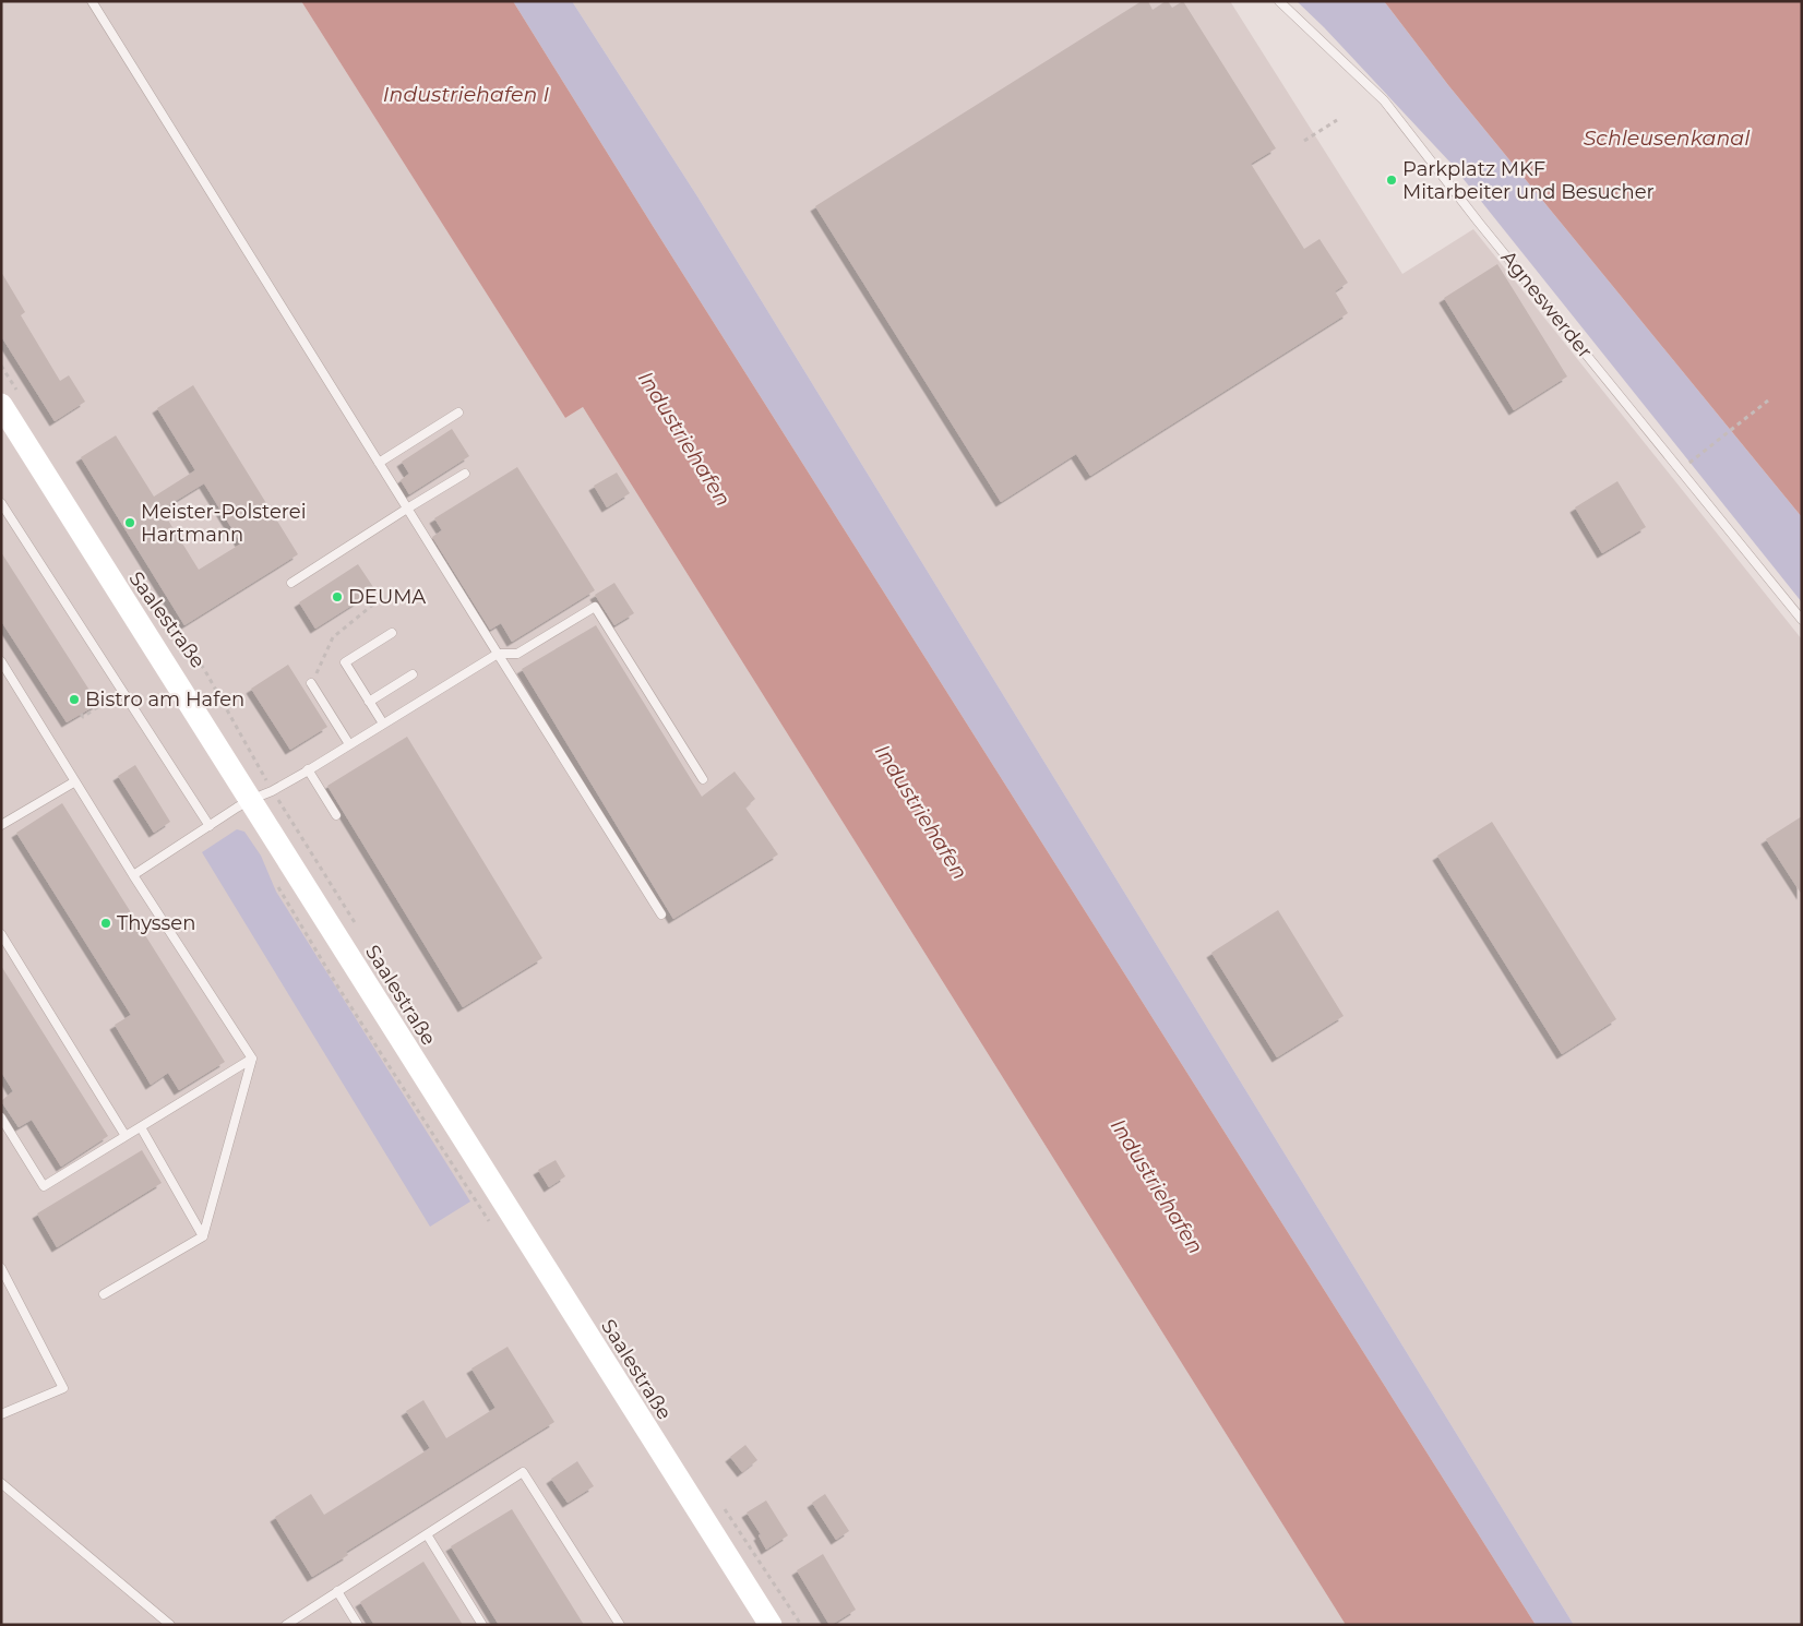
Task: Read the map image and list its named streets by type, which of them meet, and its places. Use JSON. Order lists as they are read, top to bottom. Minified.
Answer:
{"streets":{"main road":["Saalestraße"],"lane":["Agneswerder"]},"water":["Industriehafen I","Schleusenkanal","Industriehafen"],"places":["Parkplatz MKF Mitarbeiter und Besucher","Meister-Polsterei Hartmann","DEUMA","Bistro am Hafen","Thyssen"]}
